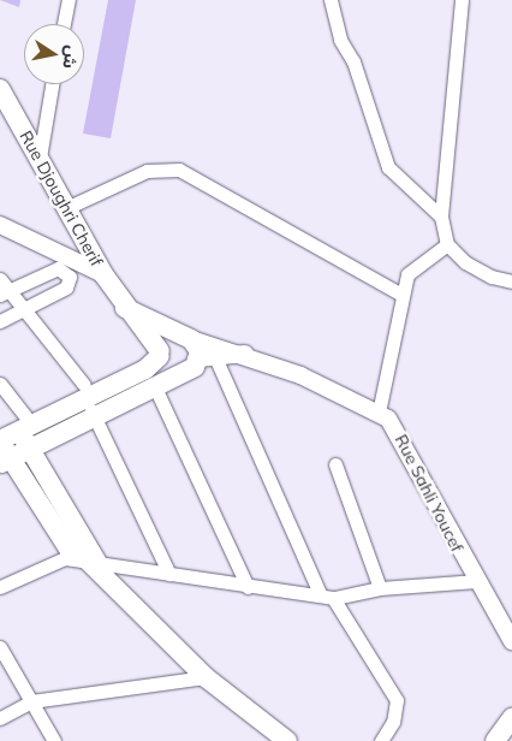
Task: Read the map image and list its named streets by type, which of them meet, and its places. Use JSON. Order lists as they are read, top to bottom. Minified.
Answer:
{"streets":{"main road":["Rue Djoughri Cherif"],"street":["Rue Sahli Youcef"]},"north":"right"}
